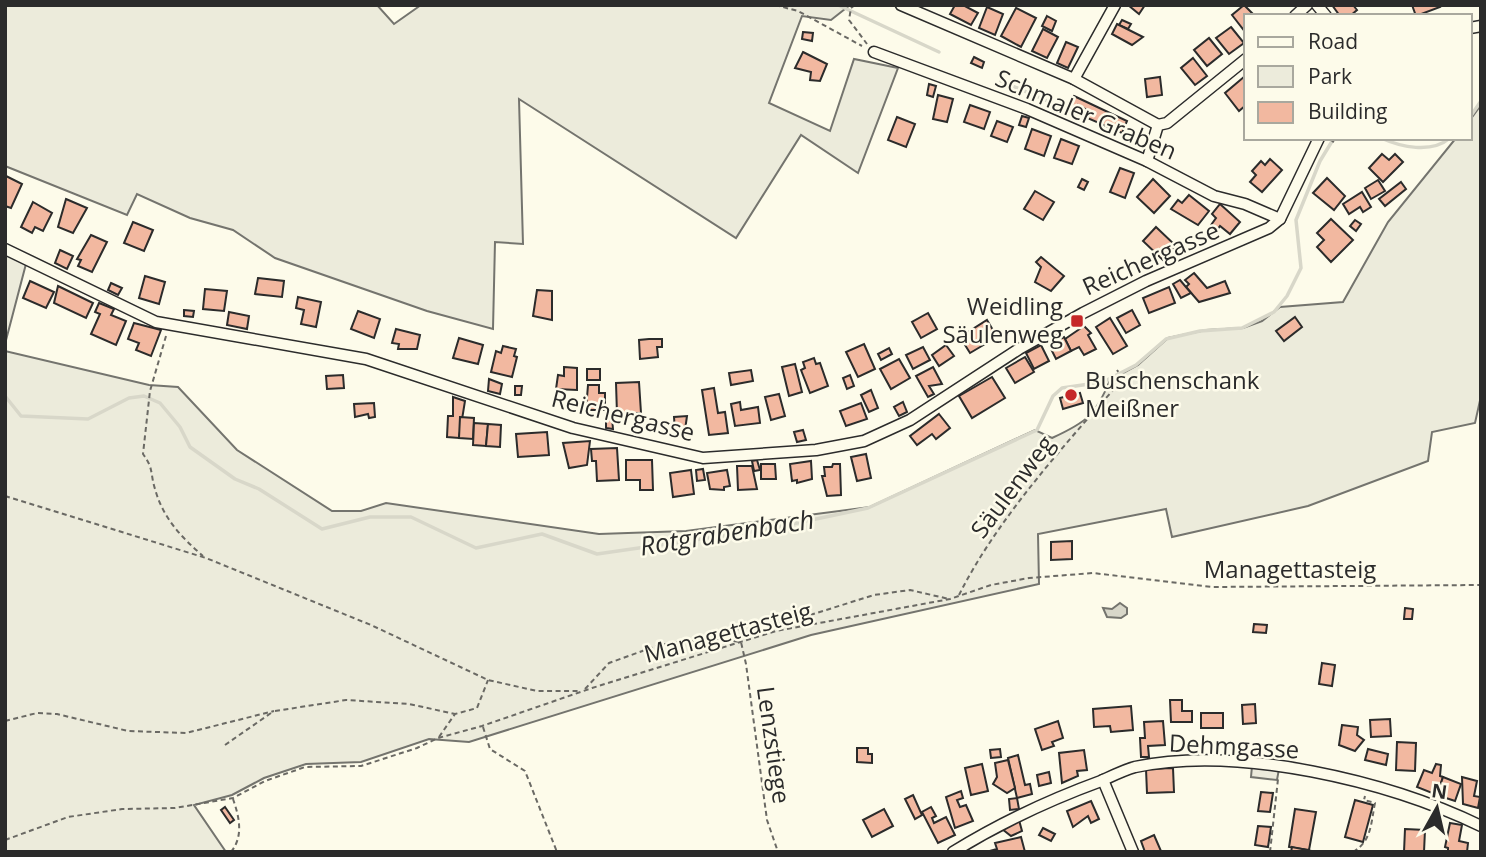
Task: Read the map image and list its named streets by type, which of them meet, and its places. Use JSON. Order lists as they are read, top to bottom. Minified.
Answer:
{"streets":{"street":["Schmaler Graben","Reichergasse","Dehmgasse"],"path":["Säulenweg","Managettasteig","Lenzstiege"]},"crossings":[["Schmaler Graben","Reichergasse"],["Säulenweg","Managettasteig"],["Managettasteig","Lenzstiege"]],"water":["Rotgrabenbach"],"places":{"transit":["Weidling Säulenweg"],"other":["Buschenschank Meißner"]},"legend":["Road","Park","Building"],"north":"top"}
